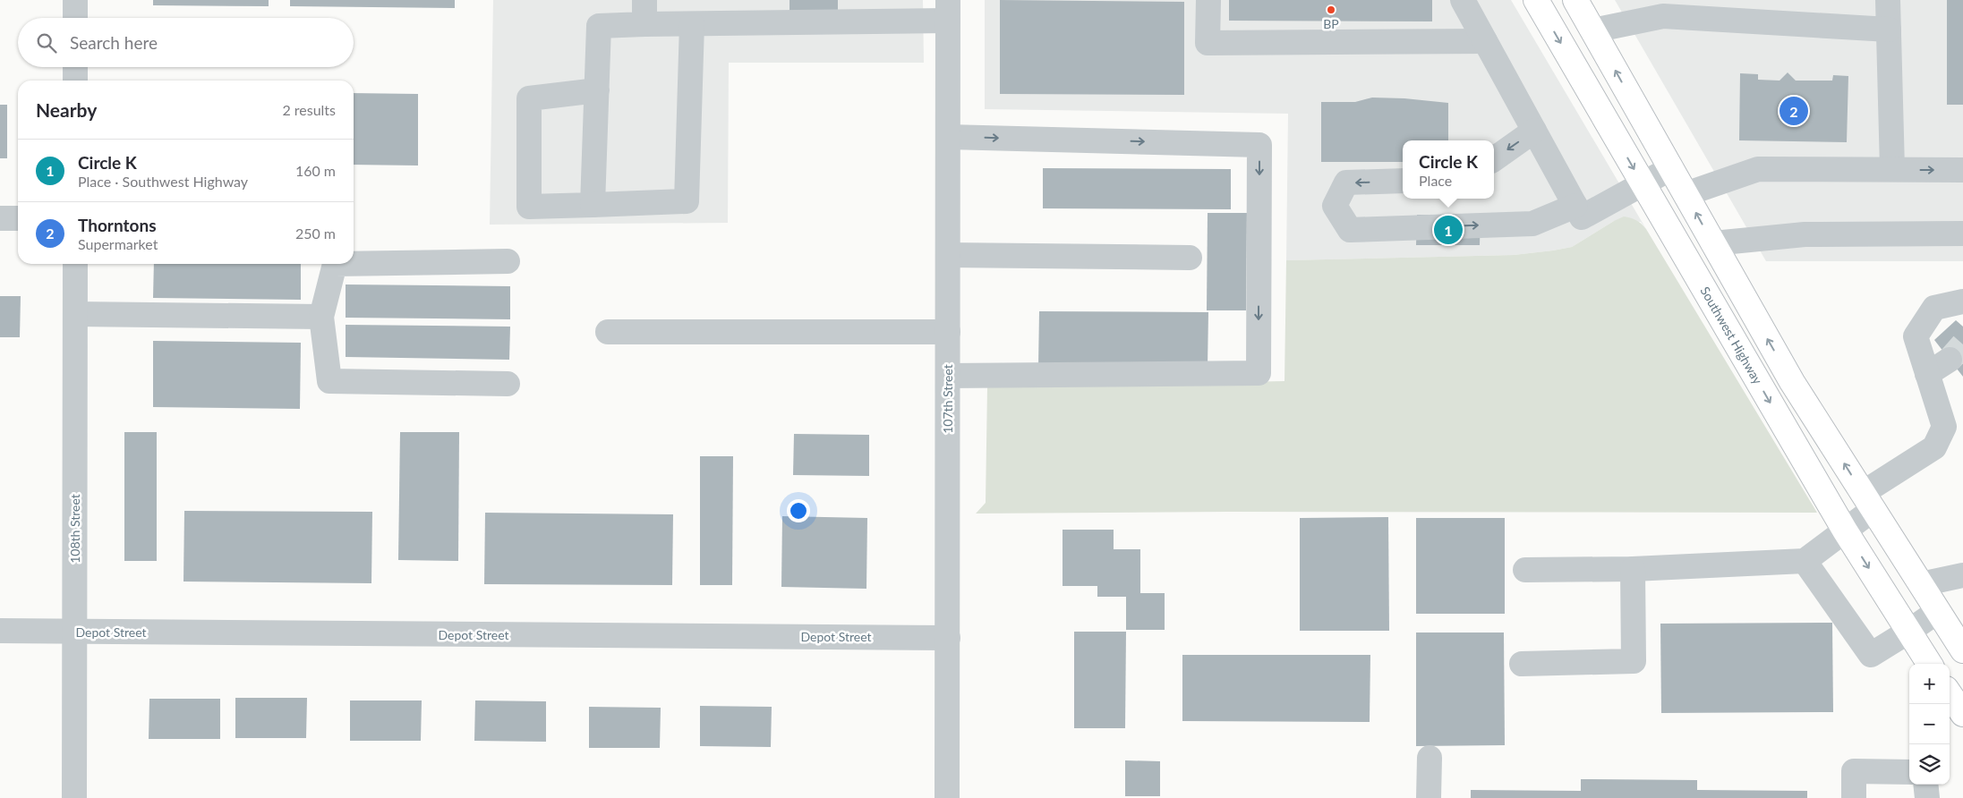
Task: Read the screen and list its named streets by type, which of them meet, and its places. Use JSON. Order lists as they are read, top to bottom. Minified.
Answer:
{"streets":{"main road":["Southwest Highway"],"street":["107th Street","108th Street","Depot Street"]},"crossings":[["107th Street","Depot Street"],["108th Street","Depot Street"]],"places":["BP"],"page":{"search":"Search here","heading":["Nearby","2 results"],"pins":["2","1"],"list":[{"mark":"1","name":"Circle K","note":"Place · Southwest Highway","value":"160 m"},{"mark":"2","name":"Thorntons","note":"Supermarket","value":"250 m"}],"popup":["Circle K","Place"],"map_buttons":["+","−"]}}
